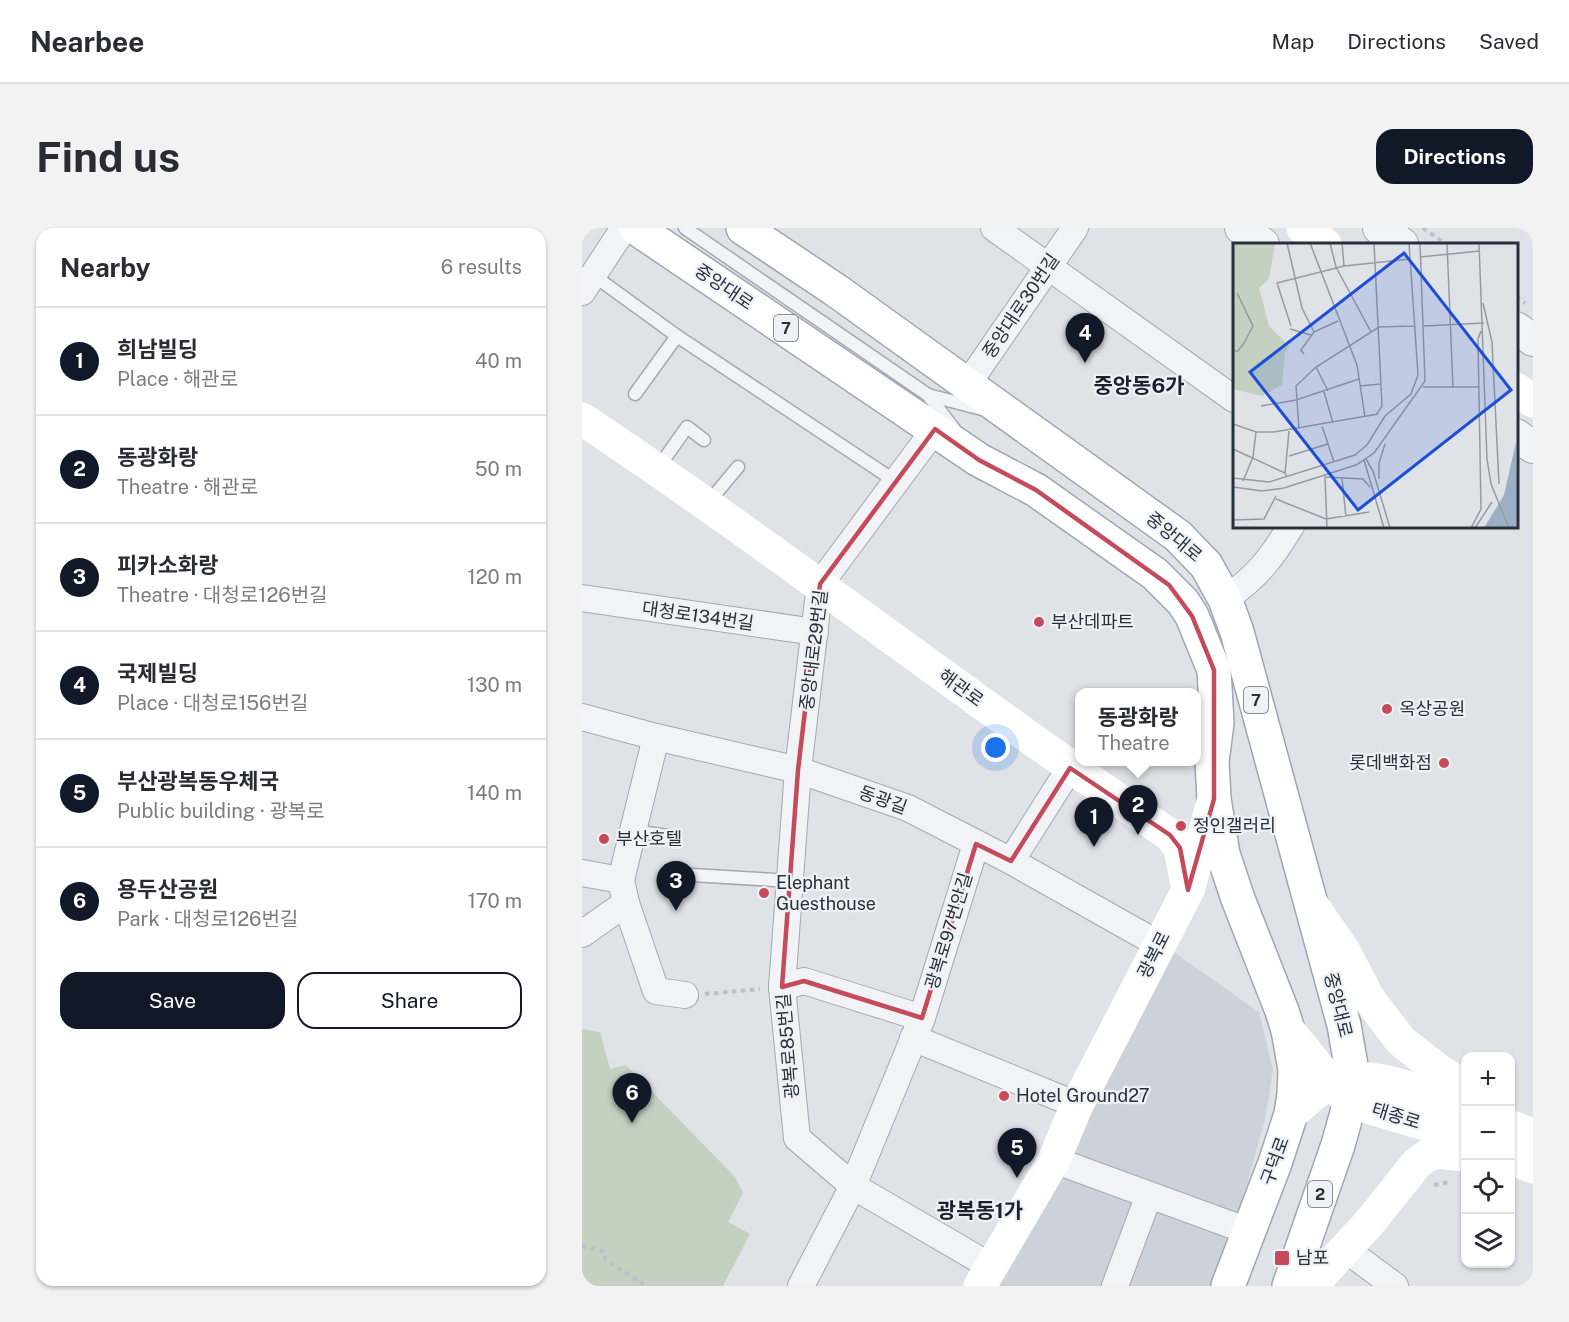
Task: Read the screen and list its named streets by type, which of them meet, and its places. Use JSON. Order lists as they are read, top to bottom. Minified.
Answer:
{"streets":{"main road":["중앙대로","7","해관로","광복로","태종로","구덕로","2"],"street":["중앙대로30번길","대청로134번길","중앙대로29번길","동광길","광복로97번안길","광복로85번길"]},"crossings":[["중앙대로","중앙대로30번길"],["중앙대로","중앙대로29번길"],["중앙대로","광복로"],["중앙대로","태종로"],["중앙대로","구덕로"],["중앙대로","2"],["대청로134번길","중앙대로29번길"],["중앙대로29번길","해관로"],["중앙대로29번길","동광길"],["중앙대로29번길","광복로85번길"],["해관로","광복로"],["동광길","광복로97번안길"],["동광길","광복로"],["동광길","광복로85번길"],["광복로97번안길","광복로85번길"],["광복로","광복로85번길"],["태종로","2"]],"districts":["중앙동6가","광복동1가"],"places":{"other":["부산데파트","옥상공원","롯데백화점","정인갤러리","부산호텔","Elephant Guesthouse","Hotel Ground27"],"transit":["남포"]},"page":{"header":"Nearbee","nav":["Map","Directions","Saved"],"buttons":["Directions",["Save","Share"]],"title":"Find us","heading":["Nearby","6 results"],"list":[{"mark":"1","name":"희남빌딩","note":"Place · 해관로","value":"40 m"},{"mark":"2","name":"동광화랑","note":"Theatre · 해관로","value":"50 m"},{"mark":"3","name":"피카소화랑","note":"Theatre · 대청로126번길","value":"120 m"},{"mark":"4","name":"국제빌딩","note":"Place · 대청로156번길","value":"130 m"},{"mark":"5","name":"부산광복동우체국","note":"Public building · 광복로","value":"140 m"},{"mark":"6","name":"용두산공원","note":"Park · 대청로126번길","value":"170 m"}],"pins":["4","2","1","3","6","5"],"popup":["동광화랑","Theatre"],"map_buttons":["+","−"]}}
